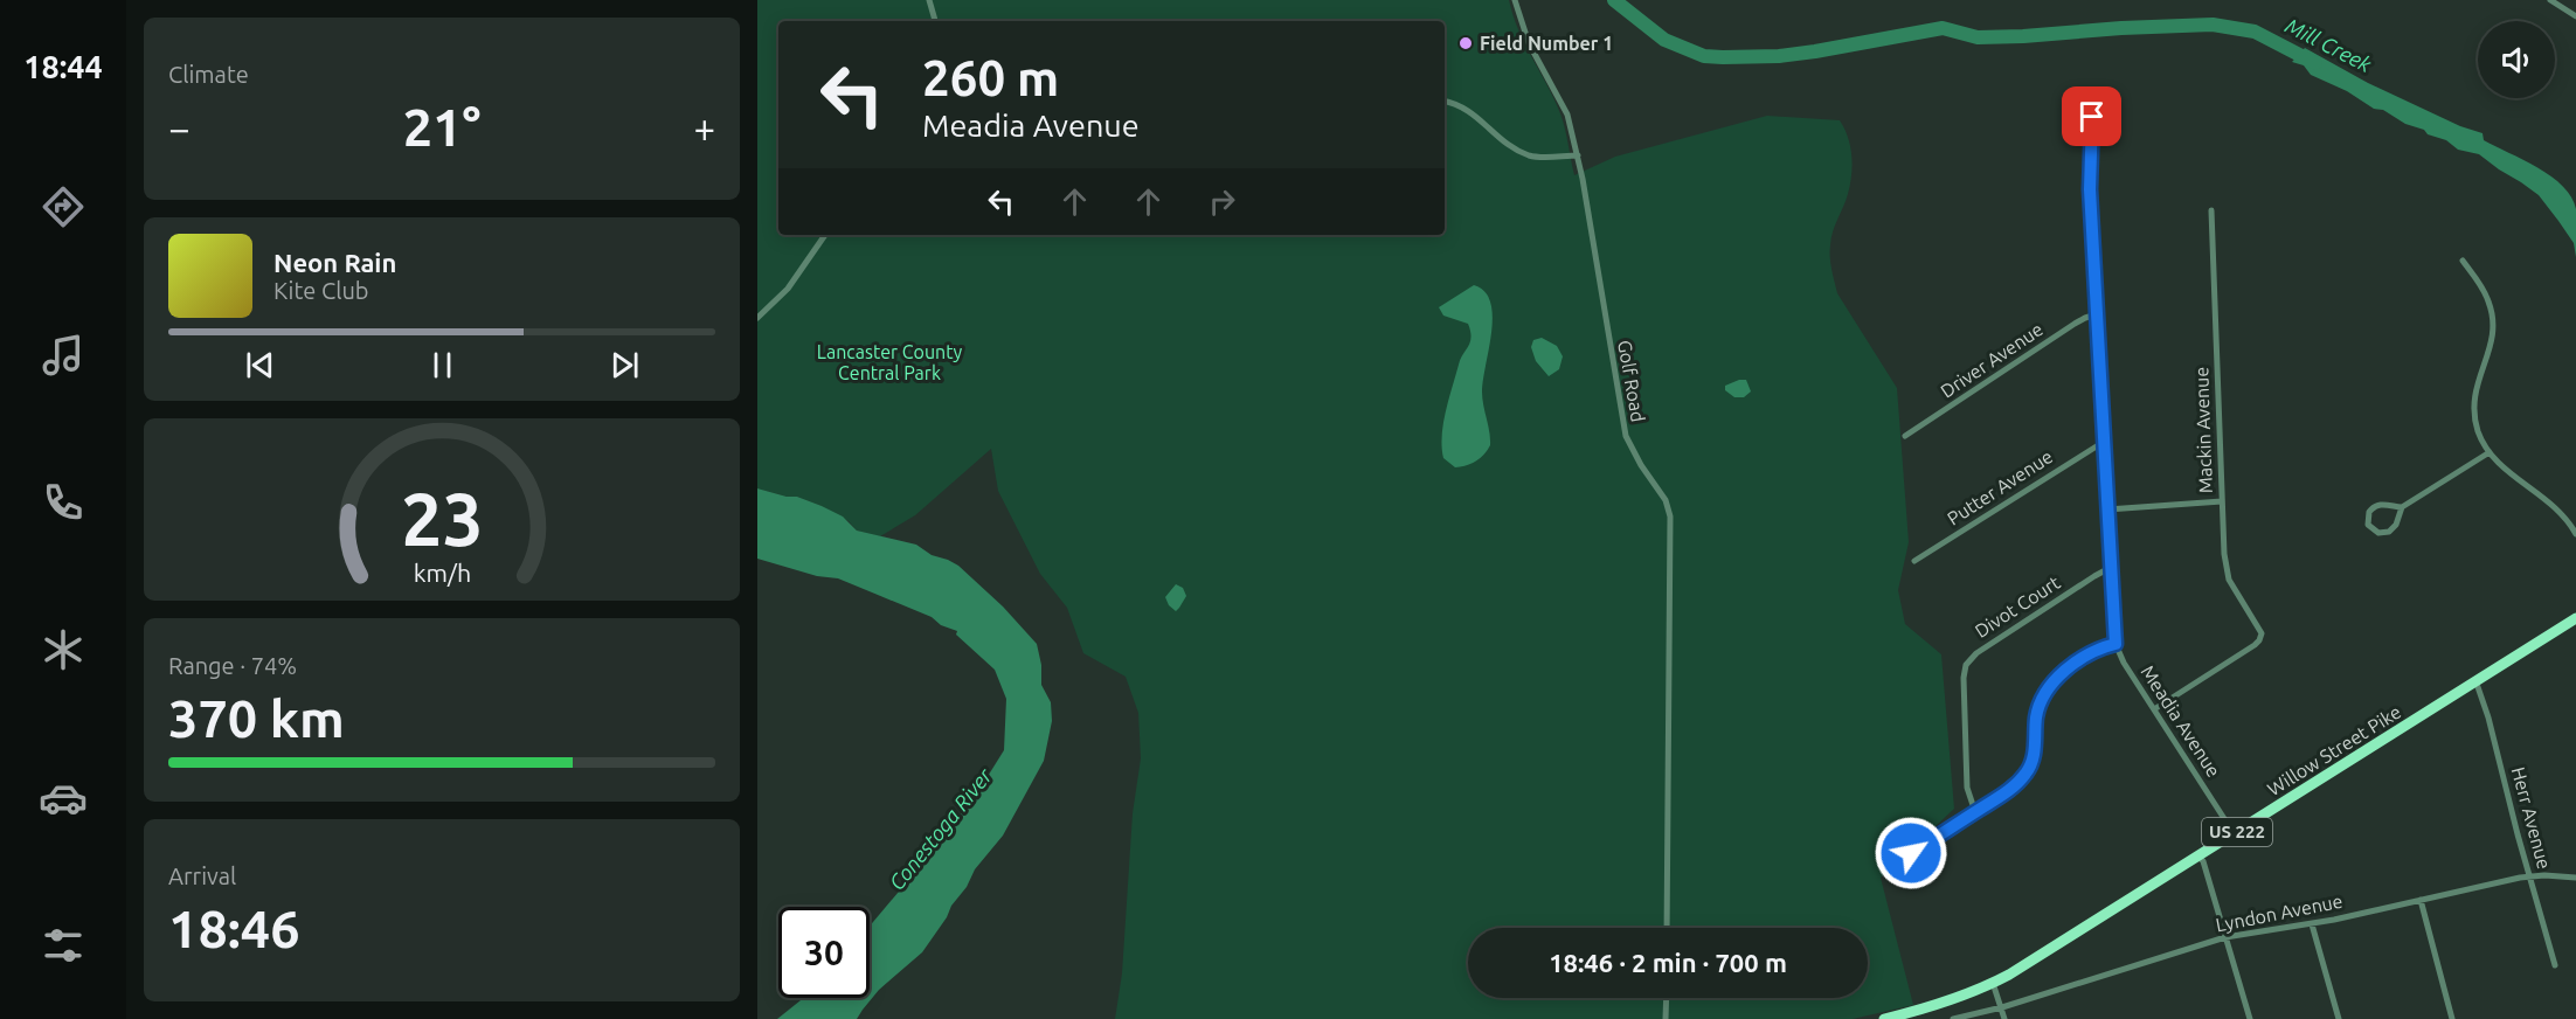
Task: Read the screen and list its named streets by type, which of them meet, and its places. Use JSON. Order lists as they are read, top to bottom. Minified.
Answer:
{"streets":{"highway":["Willow Street Pike","US 222"],"street":["Driver Avenue","Golf Road","Mackin Avenue","Putter Avenue","Divot Court","Meadia Avenue","Herr Avenue","Lyndon Avenue"]},"crossings":[["Driver Avenue","Meadia Avenue"],["Mackin Avenue","Meadia Avenue"],["Putter Avenue","Meadia Avenue"],["Divot Court","Meadia Avenue"],["Meadia Avenue","Willow Street Pike"],["Willow Street Pike","Herr Avenue"],["Herr Avenue","Lyndon Avenue"]],"water":["Mill Creek","Conestoga River"],"parks":["Lancaster County Central Park"],"places":["Field Number 1"],"page":{"tabs":"18:44","tile":["Climate",["Range · 74%","370 km"],["Arrival","18:46"]],"turn":["260 m","Meadia Avenue"],"heat":["−","21°","+"],"song":["Neon Rain","Kite Club"],"limit":"30","trip":"18:46 · 2 min · 700 m","gauge":["23","km/h"]}}
